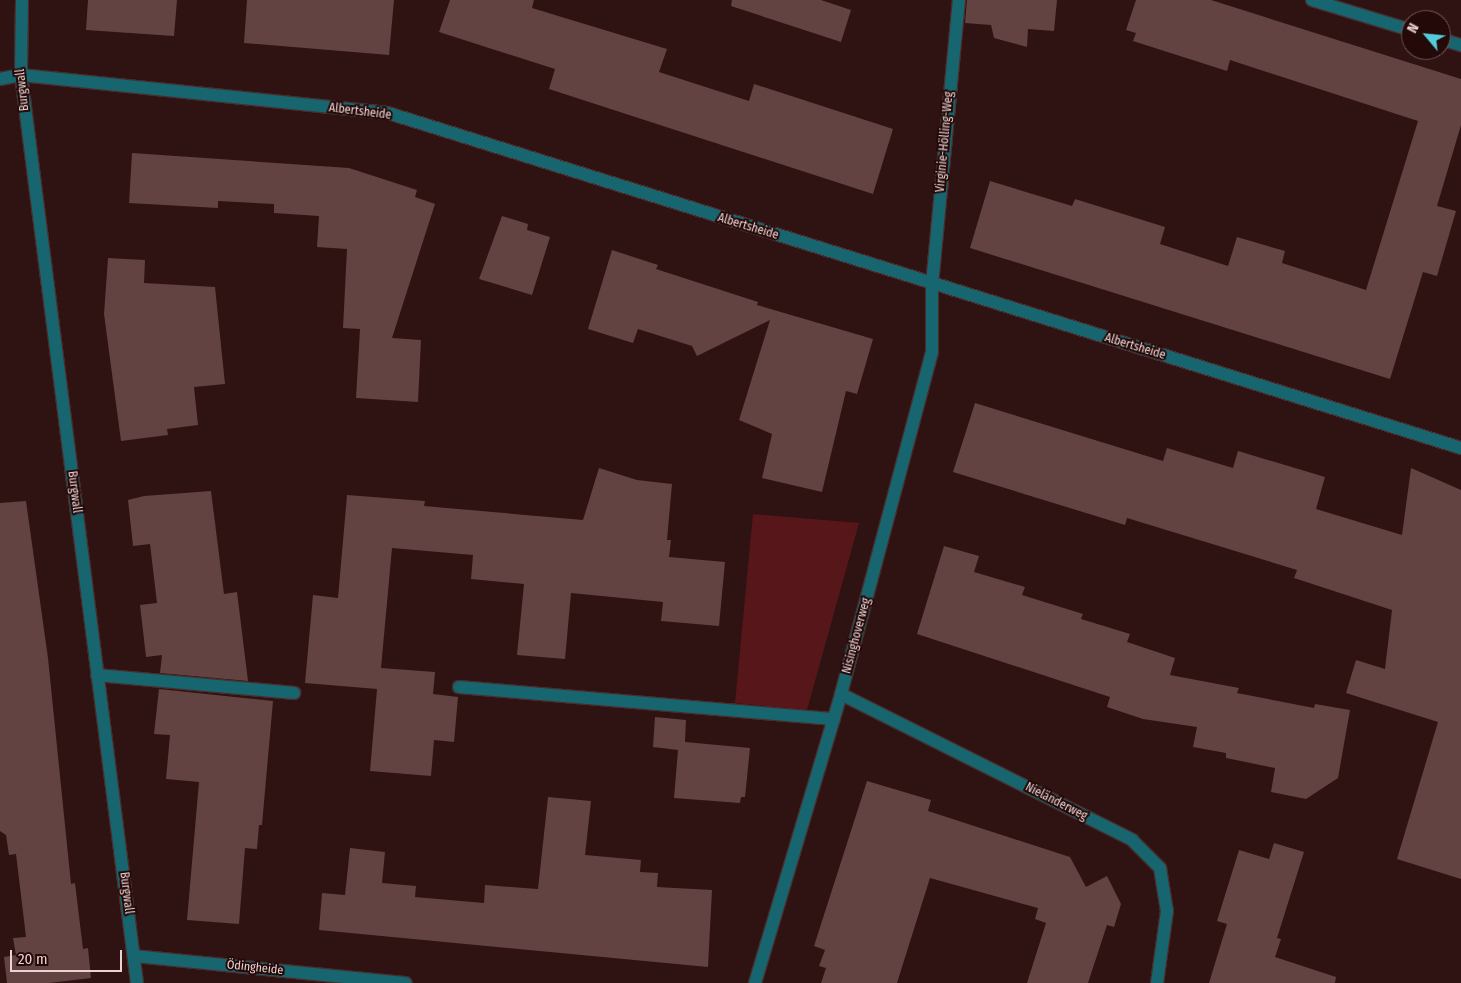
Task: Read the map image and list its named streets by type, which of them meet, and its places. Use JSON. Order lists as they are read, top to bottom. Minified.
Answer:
{"streets":{"street":["Burgwall","Albertsheide","Virginie-Hölling-Weg","Nisinghoverweg","Nieländerweg","Ödingheide"]},"crossings":[["Burgwall","Albertsheide"],["Burgwall","Ödingheide"],["Albertsheide","Virginie-Hölling-Weg"],["Albertsheide","Nisinghoverweg"],["Virginie-Hölling-Weg","Nisinghoverweg"],["Nisinghoverweg","Nieländerweg"]],"scale_bar":"20 m","north":"top left"}
